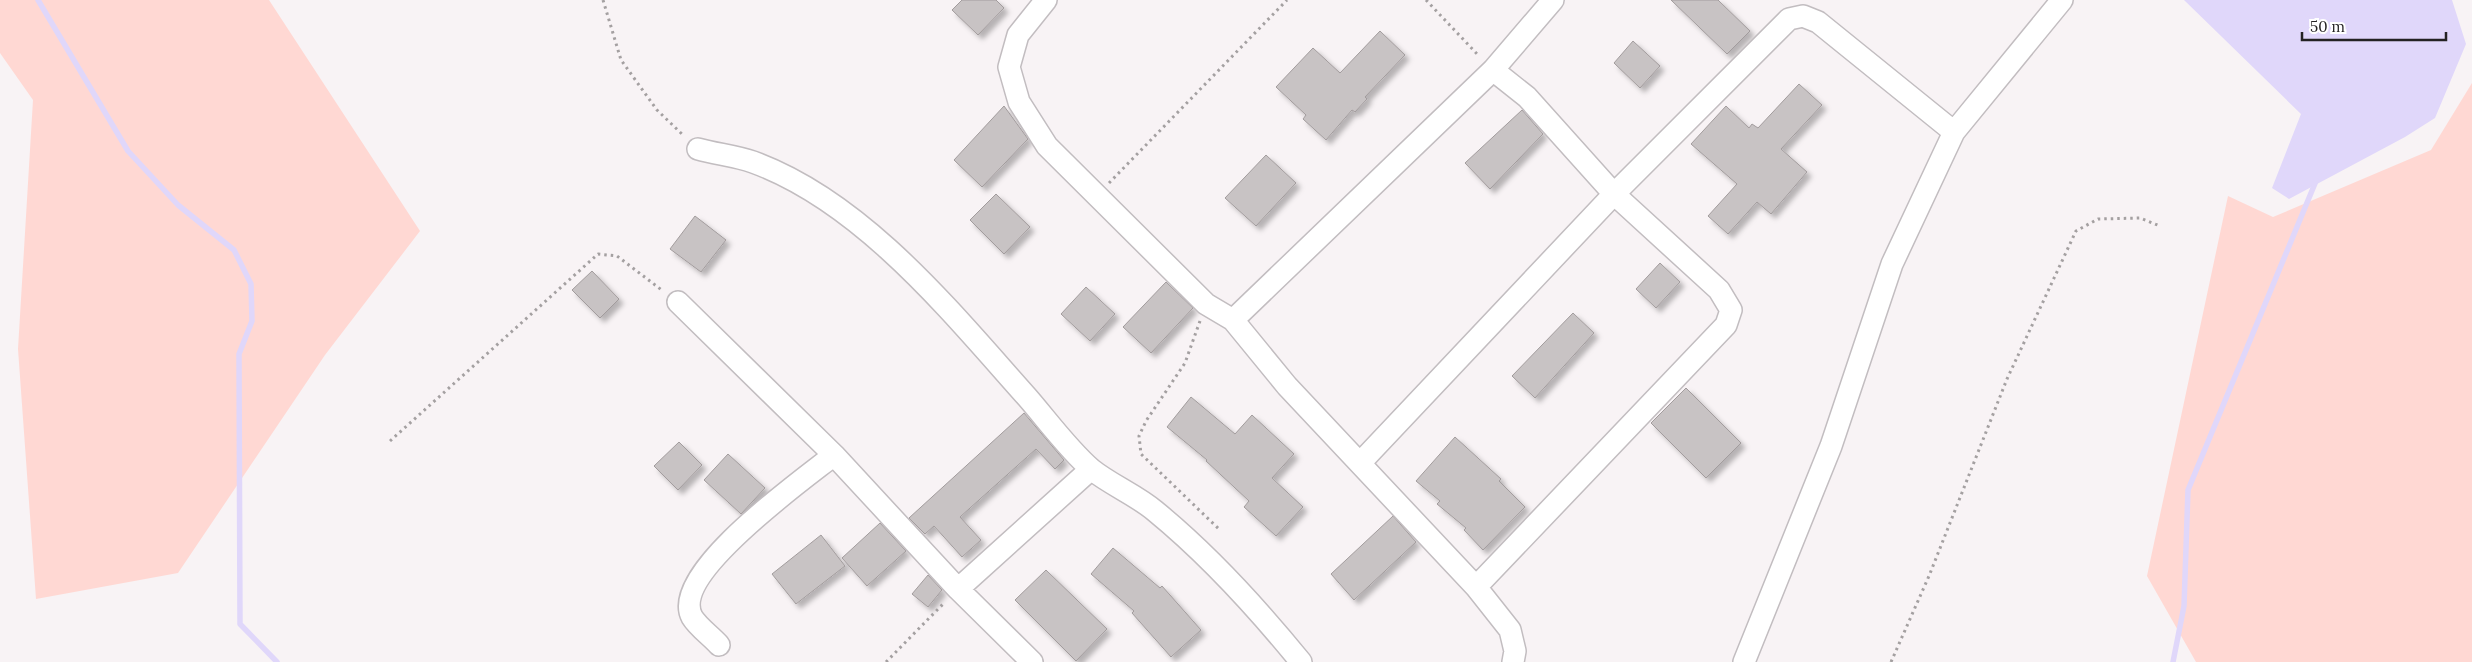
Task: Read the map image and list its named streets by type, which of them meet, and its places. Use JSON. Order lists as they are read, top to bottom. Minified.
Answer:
{"scale_bar":"50 m"}
